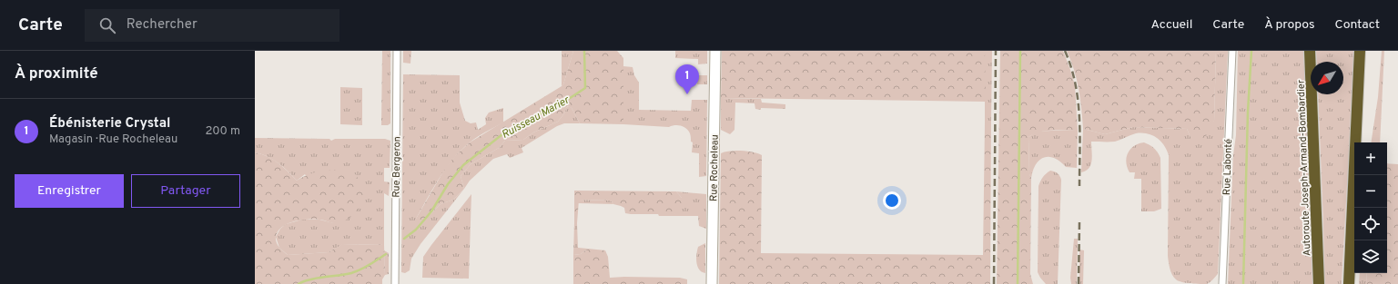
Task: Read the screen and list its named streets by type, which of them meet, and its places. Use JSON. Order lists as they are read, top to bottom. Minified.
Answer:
{"streets":{"highway":["Autoroute Joseph-Armand-Bombardier"],"street":["Rue Bergeron","Rue Labonté","Rue Rocheleau"]},"water":["Ruisseau Marier"],"north":"bottom left","page":{"header":"Carte","search":"Rechercher","nav":["Accueil","Carte","À propos","Contact"],"heading":"À proximité","pins":"1","list":[{"mark":"1","name":"Ébénisterie Crystal","note":"Magasin · Rue Rocheleau","value":"200 m"}],"map_buttons":["+","−"],"buttons":["Enregistrer","Partager"]}}
